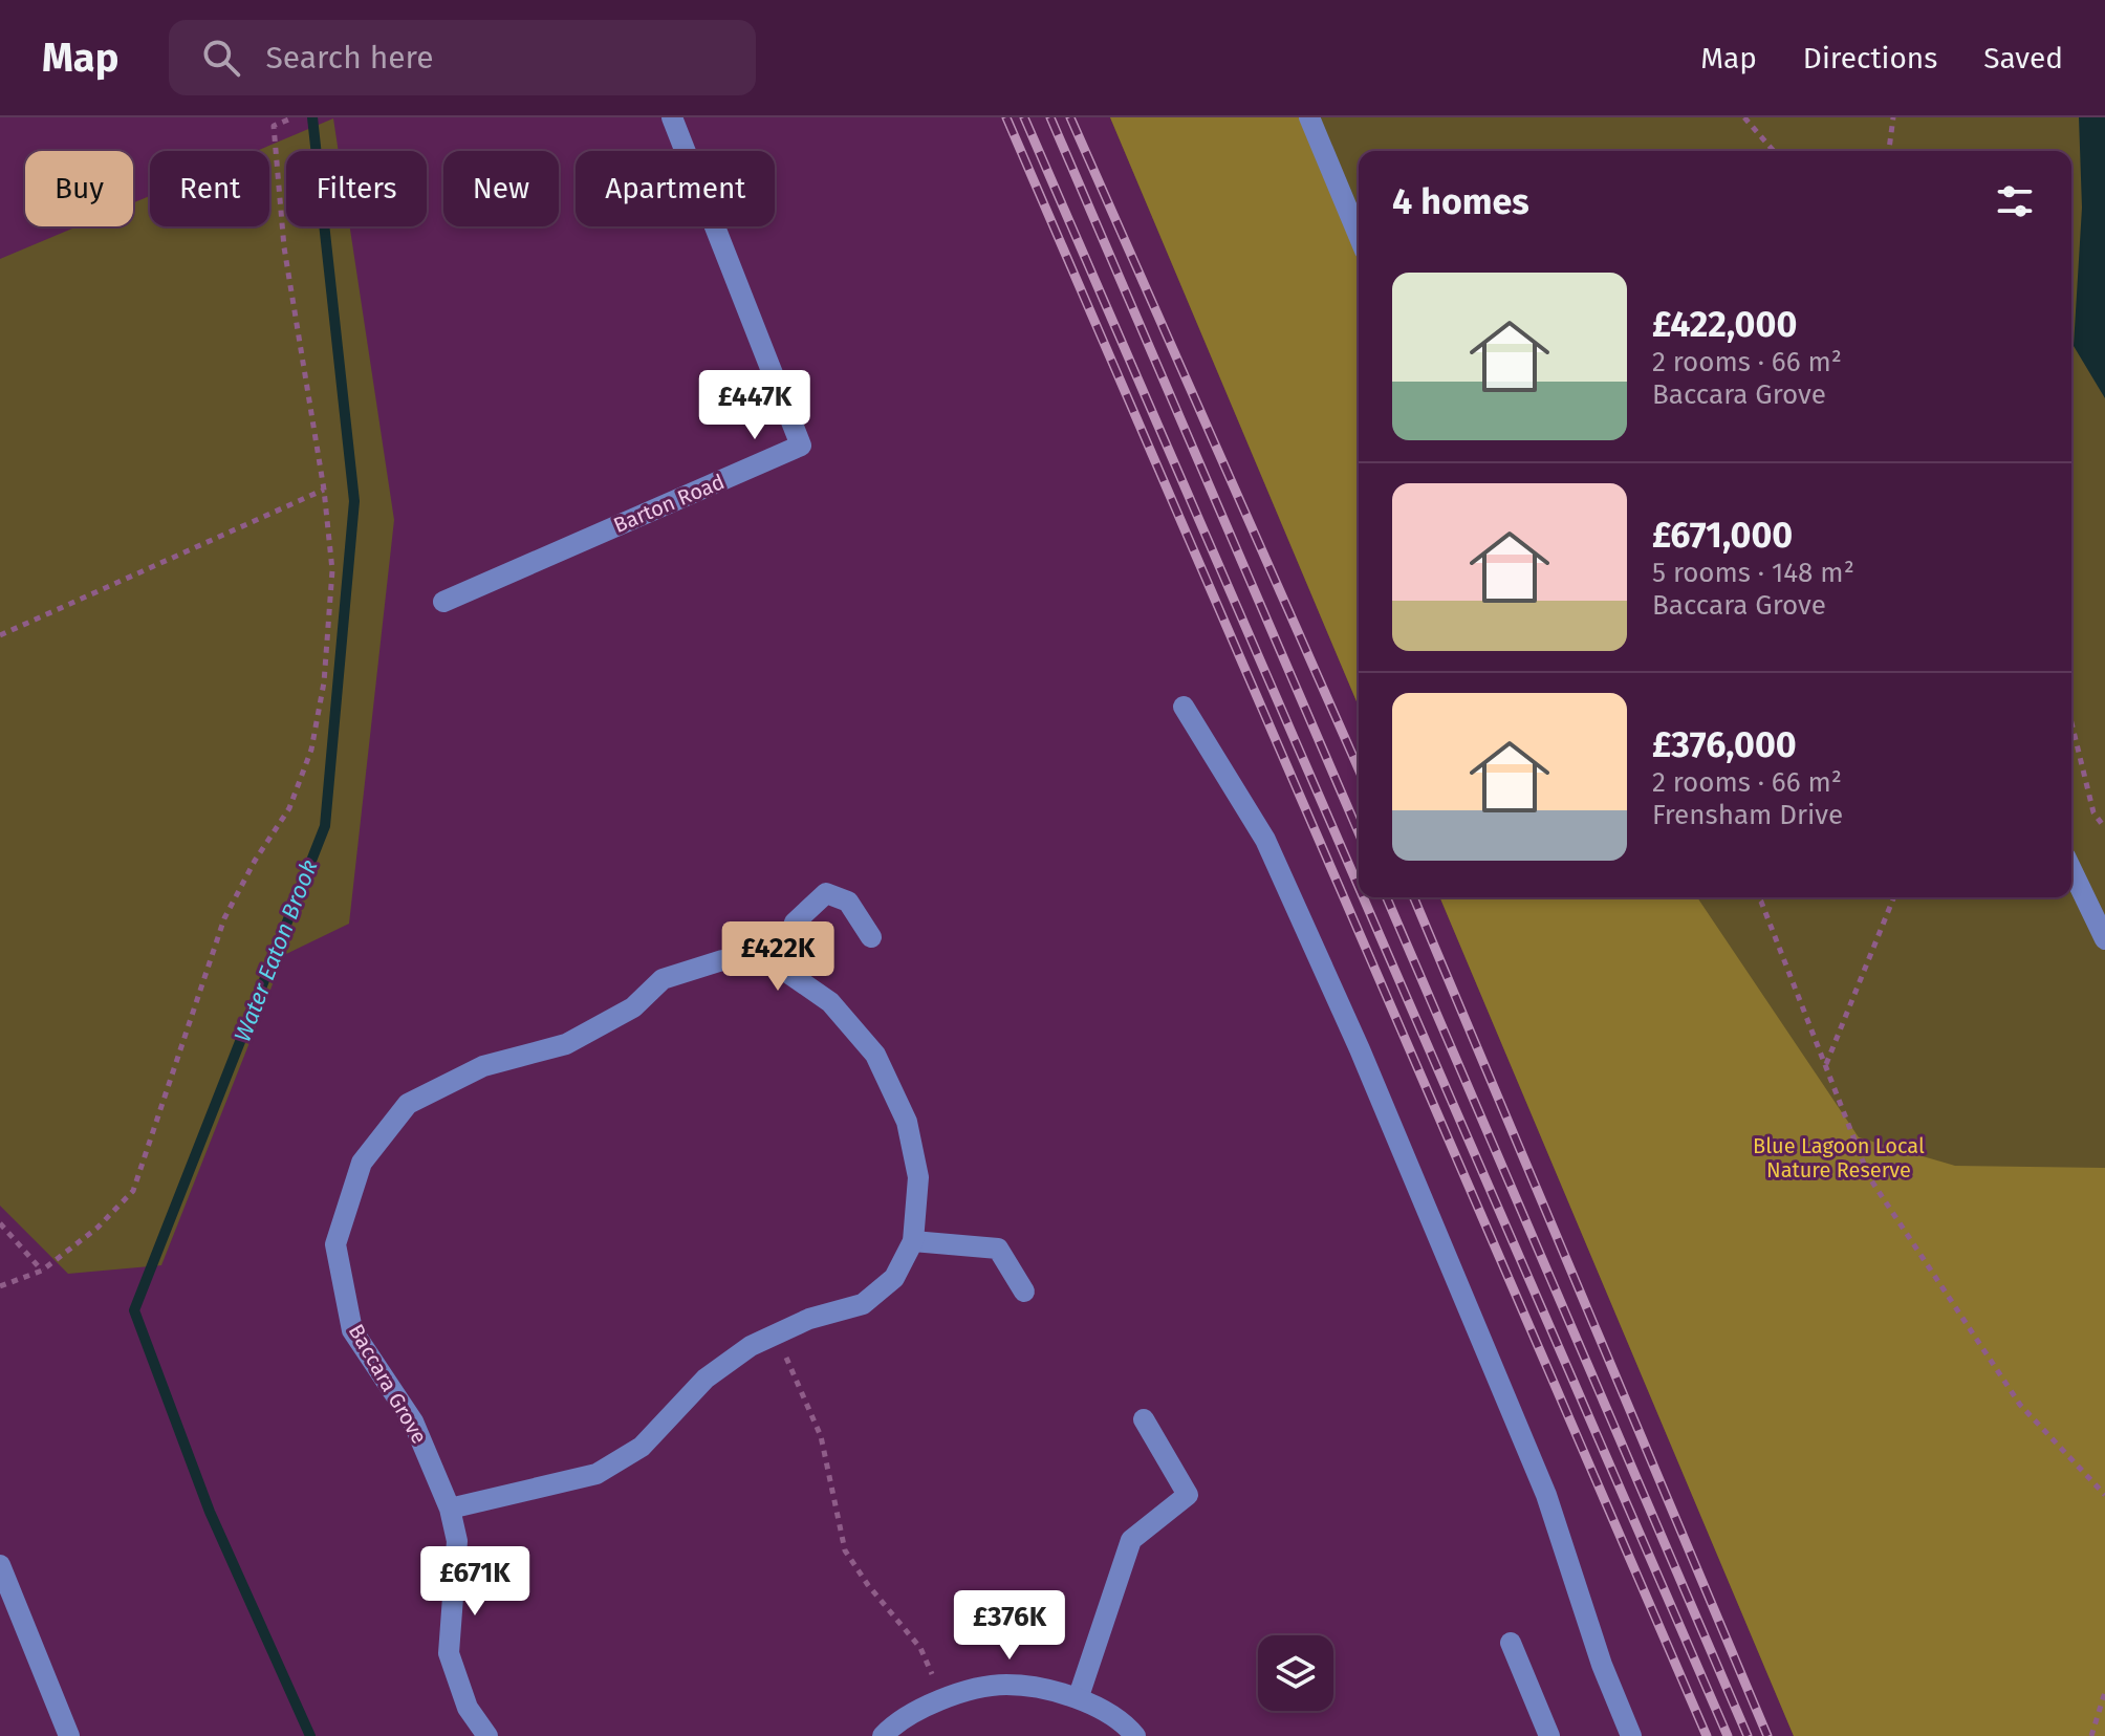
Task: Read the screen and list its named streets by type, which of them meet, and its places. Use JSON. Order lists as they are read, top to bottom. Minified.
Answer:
{"streets":{"street":["Barton Road","Baccara Grove"]},"water":["Water Eaton Brook"],"parks":["Blue Lagoon Local Nature Reserve"],"page":{"header":"Map","search":"Search here","nav":["Map","Directions","Saved"],"chip":["Buy","Rent","Filters","New","Apartment"],"heading":"4 homes","list":[{"name":"£422,000","note":"2 rooms · 66 m² · Baccara Grove"},{"name":"£671,000","note":"5 rooms · 148 m² · Baccara Grove"},{"name":"£376,000","note":"2 rooms · 66 m² · Frensham Drive"}],"price":["£447K","£422K","£671K","£376K"]}}
